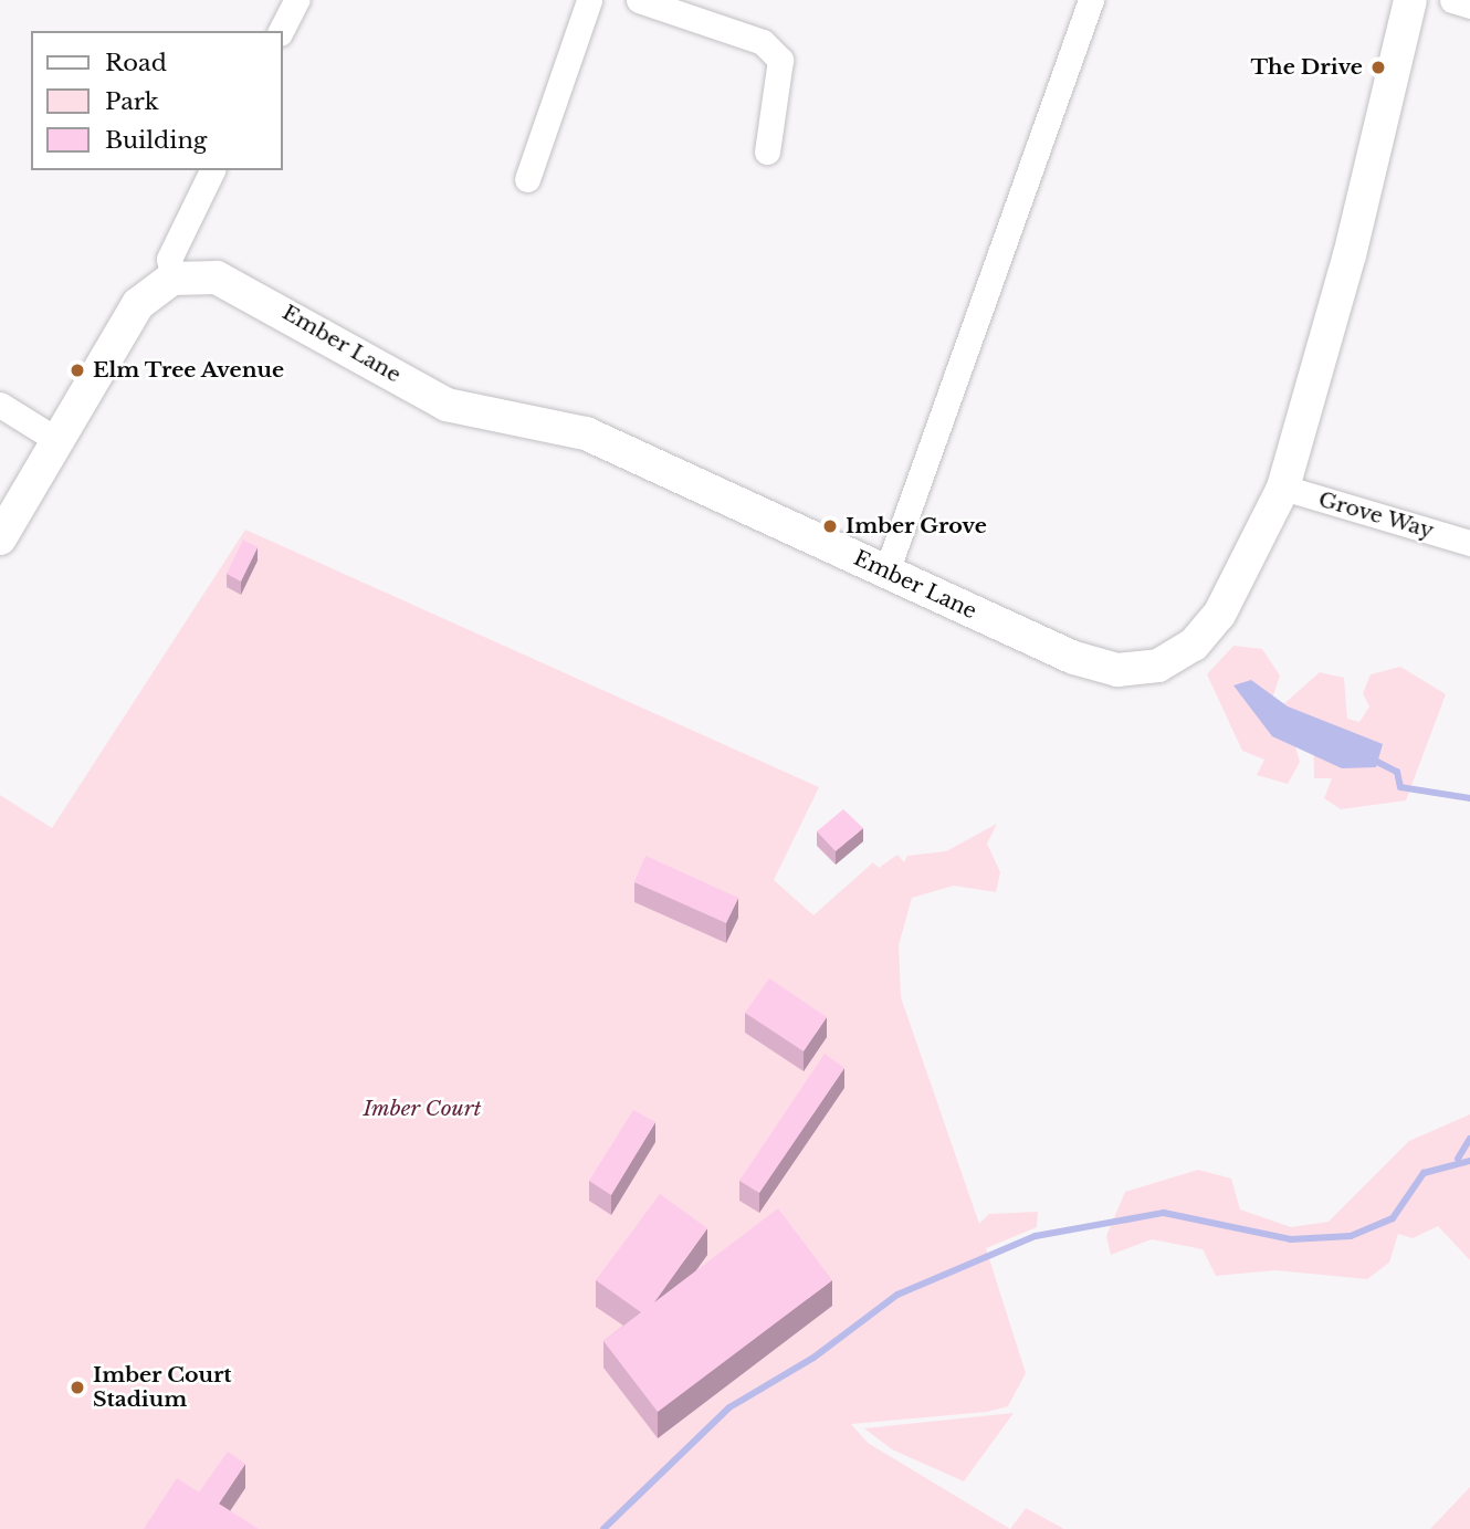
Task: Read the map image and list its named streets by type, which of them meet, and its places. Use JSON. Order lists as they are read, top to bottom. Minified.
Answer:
{"streets":{"main road":["Ember Lane"],"street":["Grove Way"]},"crossings":[["Ember Lane","Grove Way"]],"parks":["Imber Court"],"places":["The Drive","Elm Tree Avenue","Imber Grove","Imber Court Stadium"],"legend":["Road","Park","Building"]}
